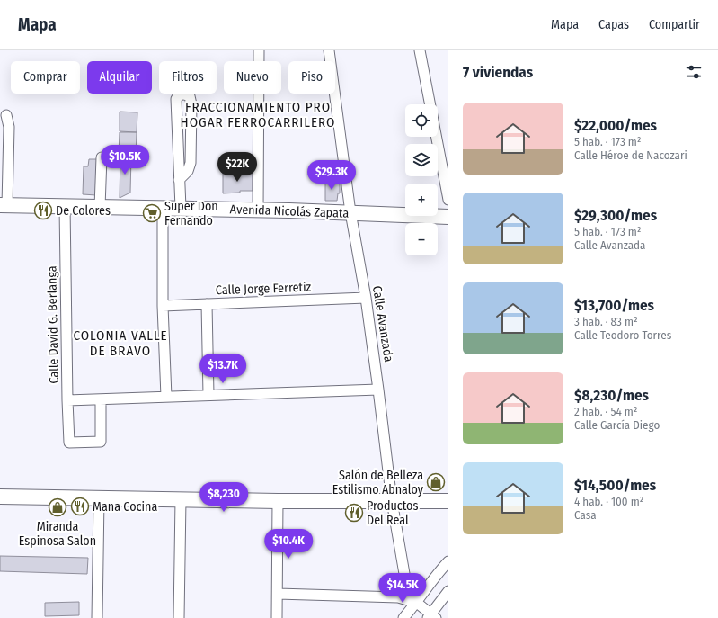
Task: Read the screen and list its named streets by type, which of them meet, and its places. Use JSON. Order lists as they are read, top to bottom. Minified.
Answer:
{"streets":{"street":["Avenida Nicolás Zapata","Calle Jorge Ferretiz","Calle Avanzada","Calle David G. Berlanga"]},"crossings":[["Avenida Nicolás Zapata","Calle Avanzada"],["Avenida Nicolás Zapata","Calle David G. Berlanga"],["Calle Jorge Ferretiz","Calle Avanzada"]],"districts":["FRACCIONAMIENTO PRO HOGAR FERROCARRILERO","COLONIA VALLE DE BRAVO"],"places":{"restaurant":["De Colores","Mana Cocina","Productos Del Real"],"supermarket":["Super Don Fernando"],"shop":["Salón de Belleza Estilismo Abnaloy","Miranda Espinosa Salon"]},"page":{"header":"Mapa","nav":["Mapa","Capas","Compartir"],"heading":"7 viviendas","chip":["Comprar","Alquilar","Filtros","Nuevo","Piso"],"list":[{"name":"$22,000/mes","note":"5 hab. · 173 m² · Calle Héroe de Nacozari"},{"name":"$29,300/mes","note":"5 hab. · 173 m² · Calle Avanzada"},{"name":"$13,700/mes","note":"3 hab. · 83 m² · Calle Teodoro Torres"},{"name":"$8,230/mes","note":"2 hab. · 54 m² · Calle García Diego"},{"name":"$14,500/mes","note":"4 hab. · 100 m² · Casa"}],"map_buttons":["+","−"],"price":["$10.5K","$22K","$29.3K","$13.7K","$8,230","$10.4K","$14.5K"]}}
